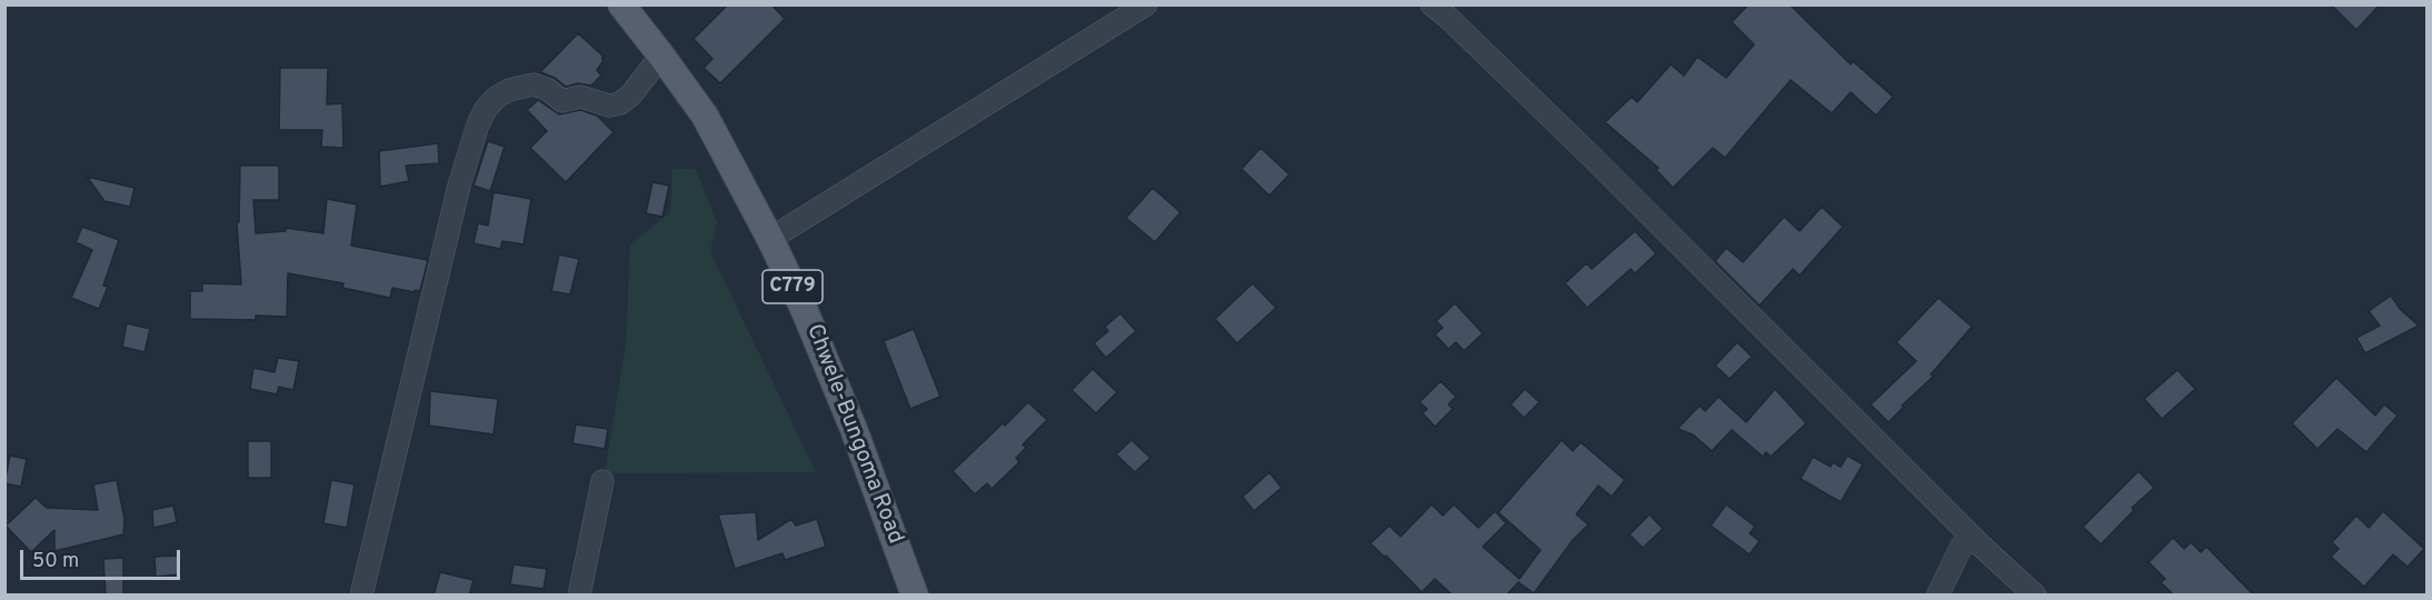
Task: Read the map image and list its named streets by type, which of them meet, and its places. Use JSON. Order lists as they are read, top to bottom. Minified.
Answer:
{"streets":{"main road":["C779","Chwele-Bungoma Road"]},"scale_bar":"50 m"}
